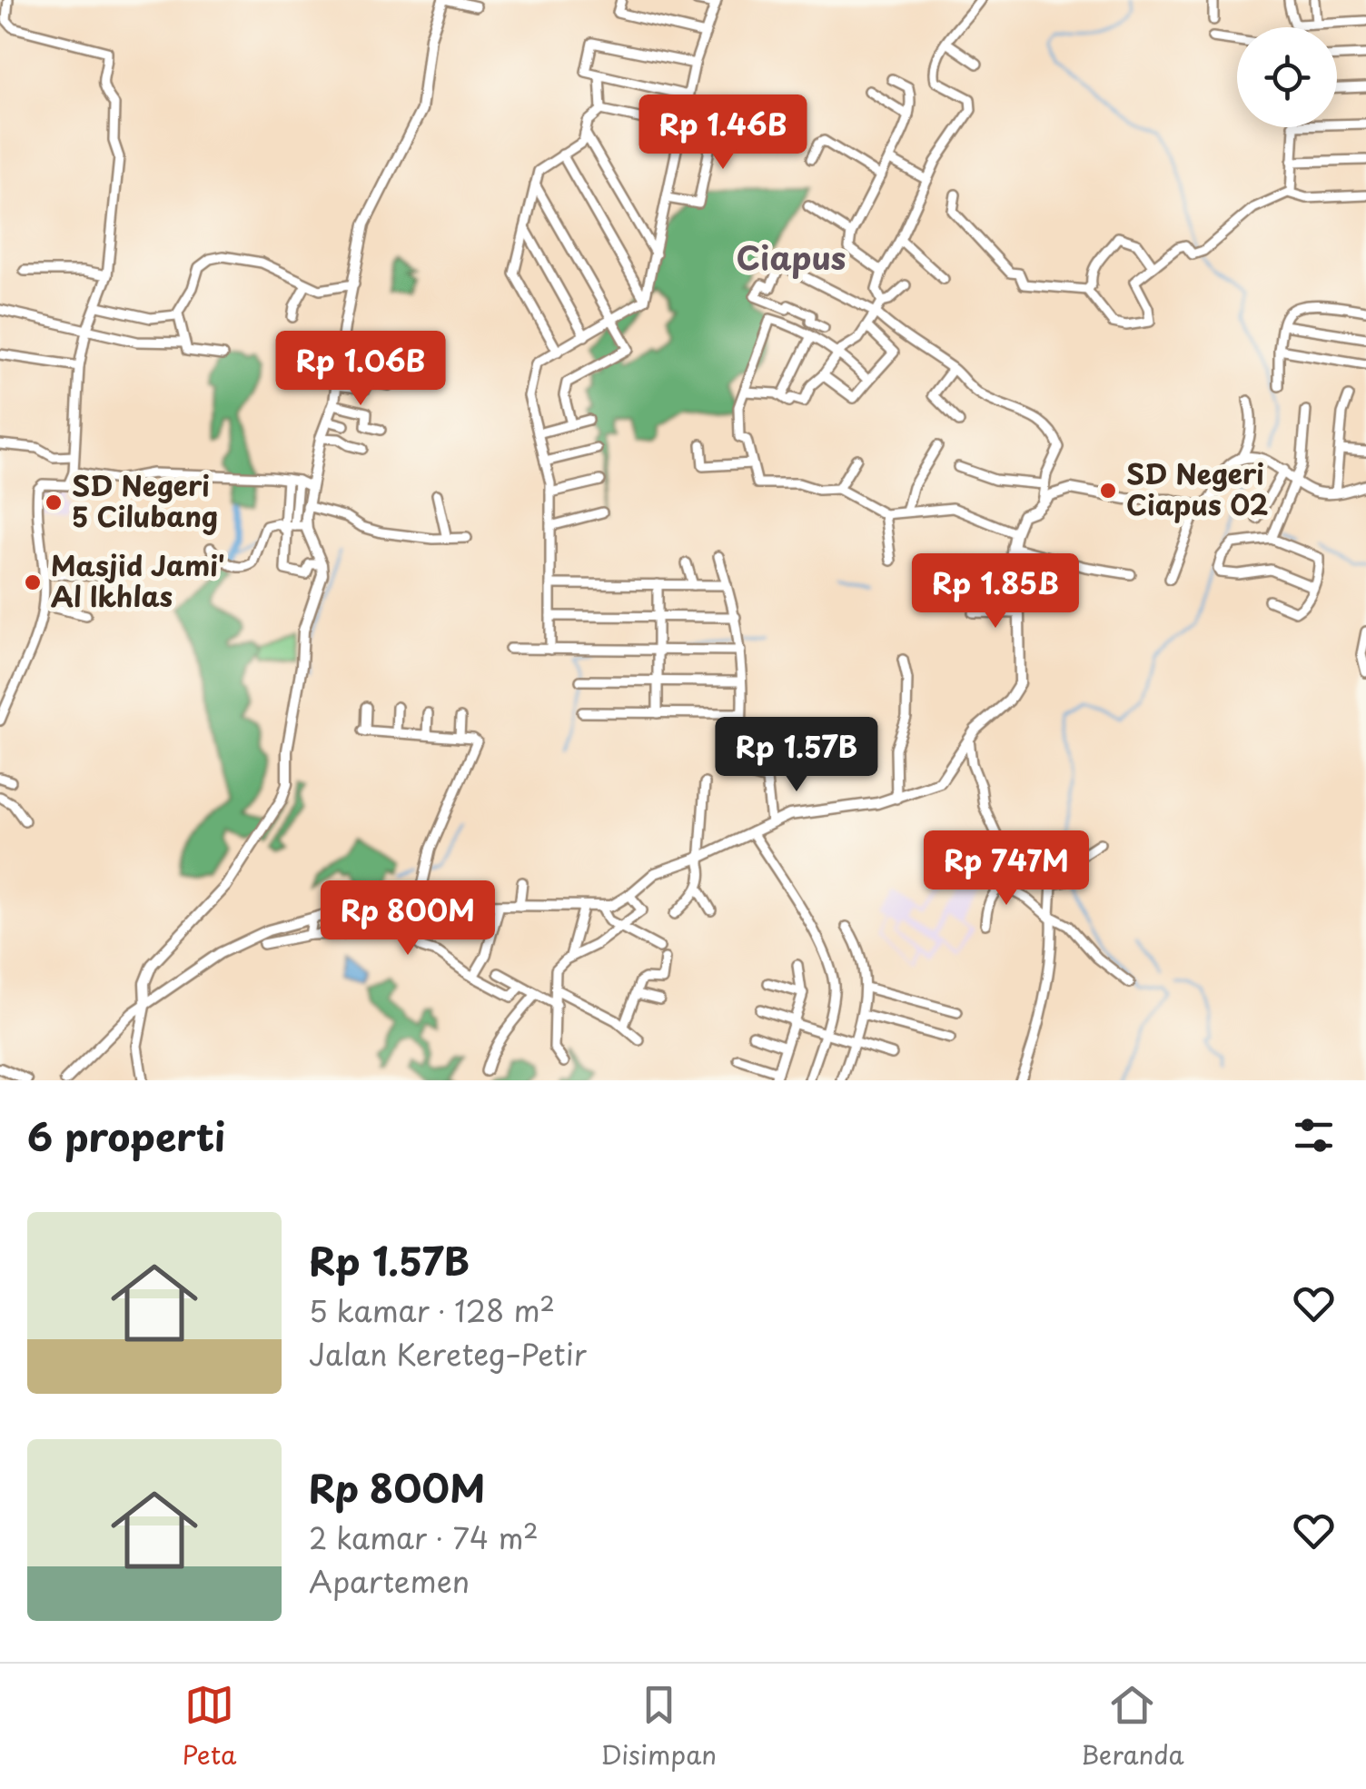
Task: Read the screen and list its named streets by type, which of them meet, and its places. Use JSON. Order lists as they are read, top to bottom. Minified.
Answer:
{"districts":["Ciapus"],"places":["SD Negeri Ciapus 02","SD Negeri 5 Cilubang","Masjid Jami' Al Ikhlas"],"page":{"price":["Rp 1.46B","Rp 1.06B","Rp 1.85B","Rp 1.57B","Rp 747M","Rp 800M"],"heading":"6 properti","list":[{"name":"Rp 1.57B","note":"5 kamar · 128 m² · Jalan Kereteg–Petir"},{"name":"Rp 800M","note":"2 kamar · 74 m² · Apartemen"}],"tabs":["Peta","Disimpan","Beranda"]}}
